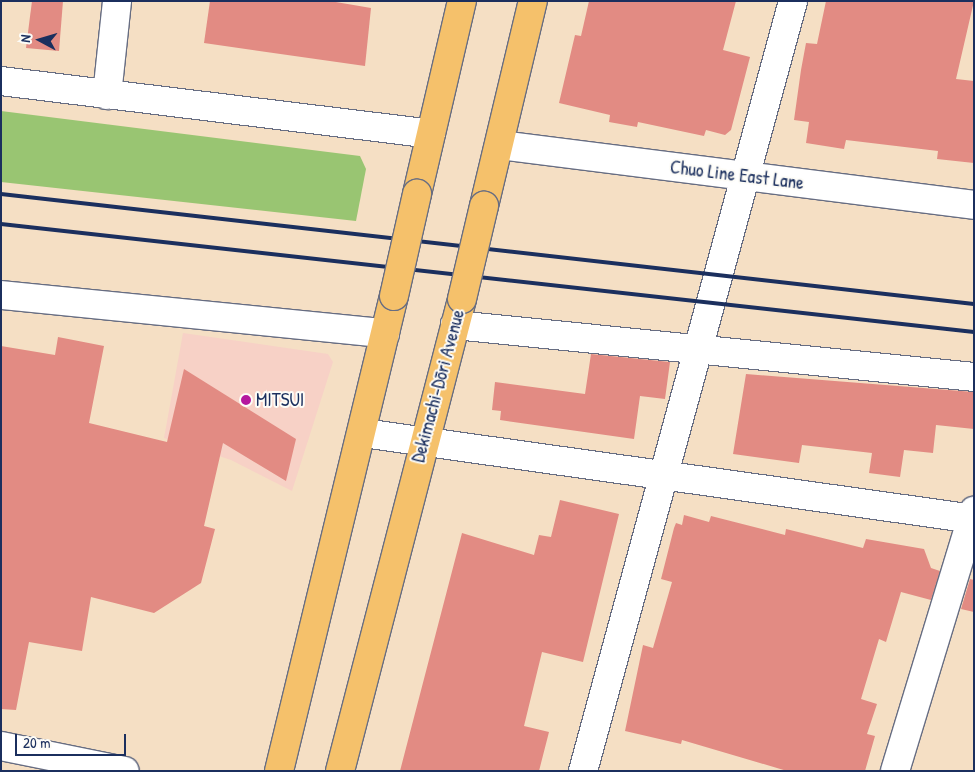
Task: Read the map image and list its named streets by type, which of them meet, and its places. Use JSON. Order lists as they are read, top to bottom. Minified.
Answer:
{"streets":{"main road":["Dekimachi-Dōri Avenue"],"street":["Chuo Line East Lane"]},"crossings":[["Chuo Line East Lane","Dekimachi-Dōri Avenue"]],"places":["MITSUI"],"scale_bar":"20 m","north":"left"}
